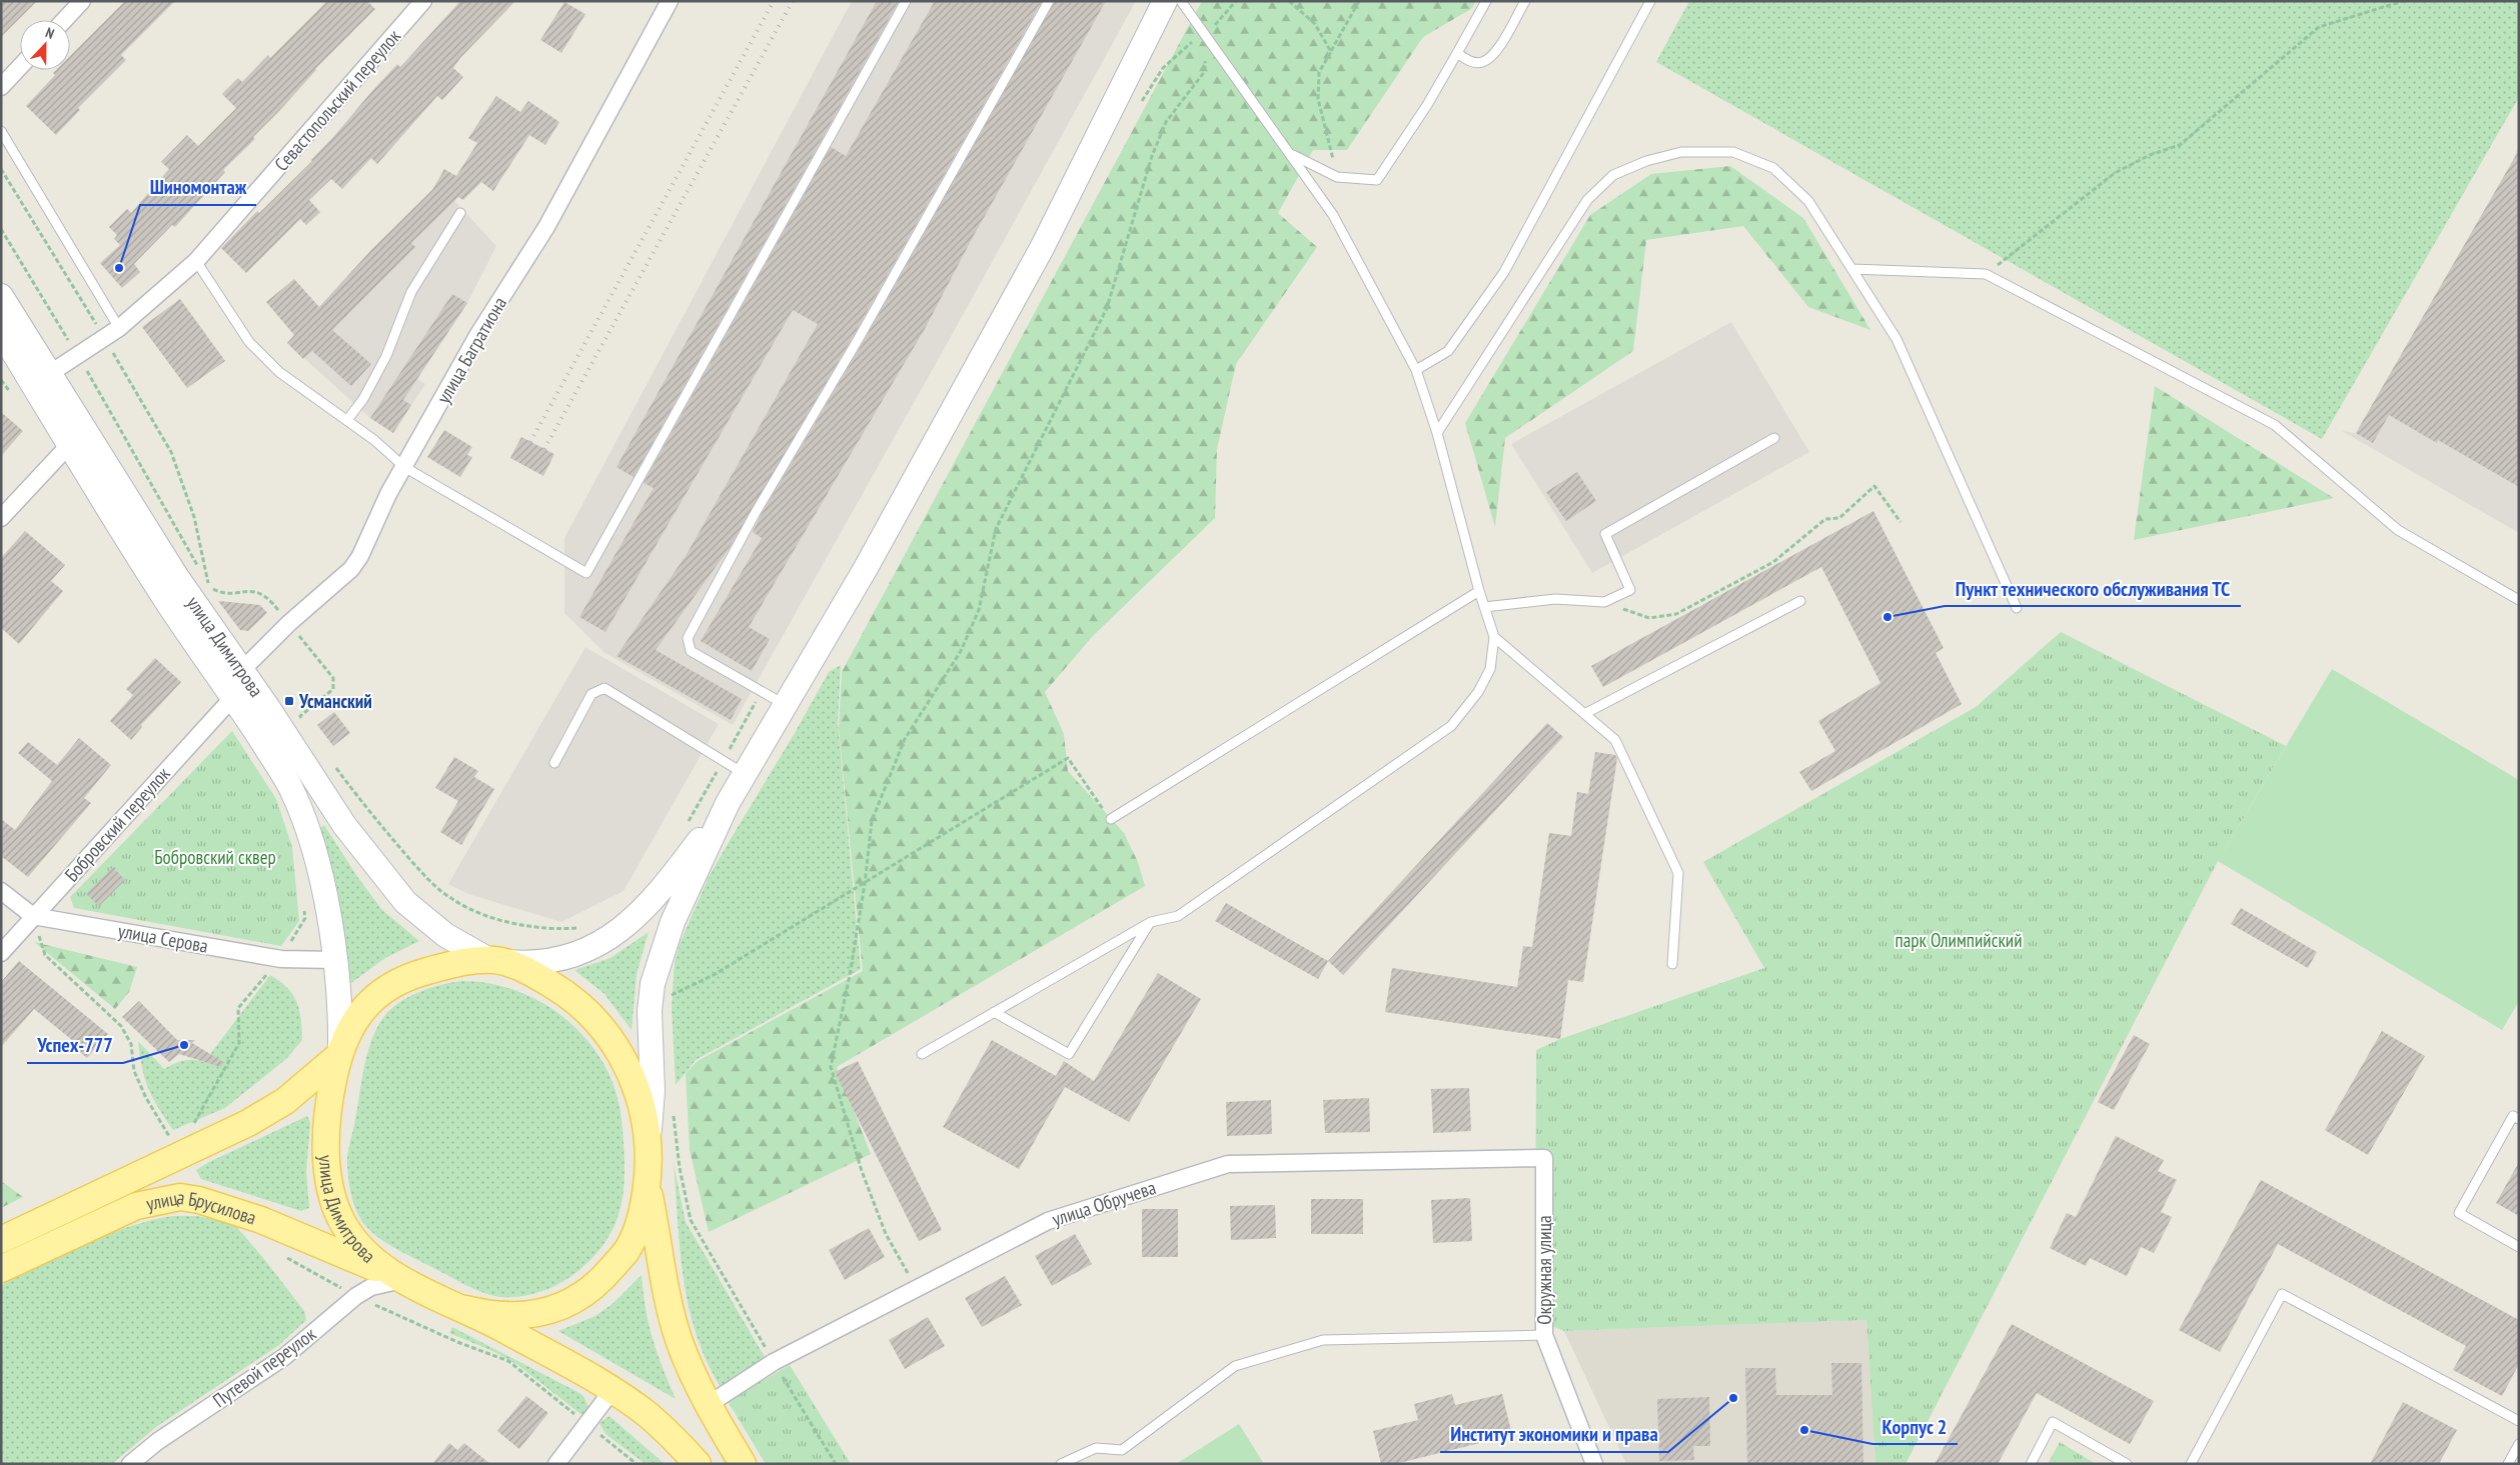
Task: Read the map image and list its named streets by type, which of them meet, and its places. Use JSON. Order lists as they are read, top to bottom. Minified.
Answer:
{"streets":{"main road":["улица Димитрова","улица Брусилова"],"street":["Севастопольский переулок","улица Багратиона","Бобровский переулок","улица Серова","улица Обручева","Окружная улица","Путевой переулок"]},"crossings":[["Севастопольский переулок","улица Димитрова"],["улица Багратиона","улица Димитрова"],["улица Димитрова","Бобровский переулок"],["улица Димитрова","улица Серова"],["улица Димитрова","улица Обручева"],["улица Димитрова","улица Брусилова"],["улица Димитрова","Путевой переулок"],["Бобровский переулок","улица Серова"],["улица Обручева","Окружная улица"],["улица Брусилова","Путевой переулок"]],"parks":["Бобровский сквер","парк Олимпийский"],"places":{"other":["Шиномонтаж","Пункт технического обслуживания ТС","Успех-777","Институт экономики и права","Корпус 2"],"transit":["Усманский"]},"north":"top"}
